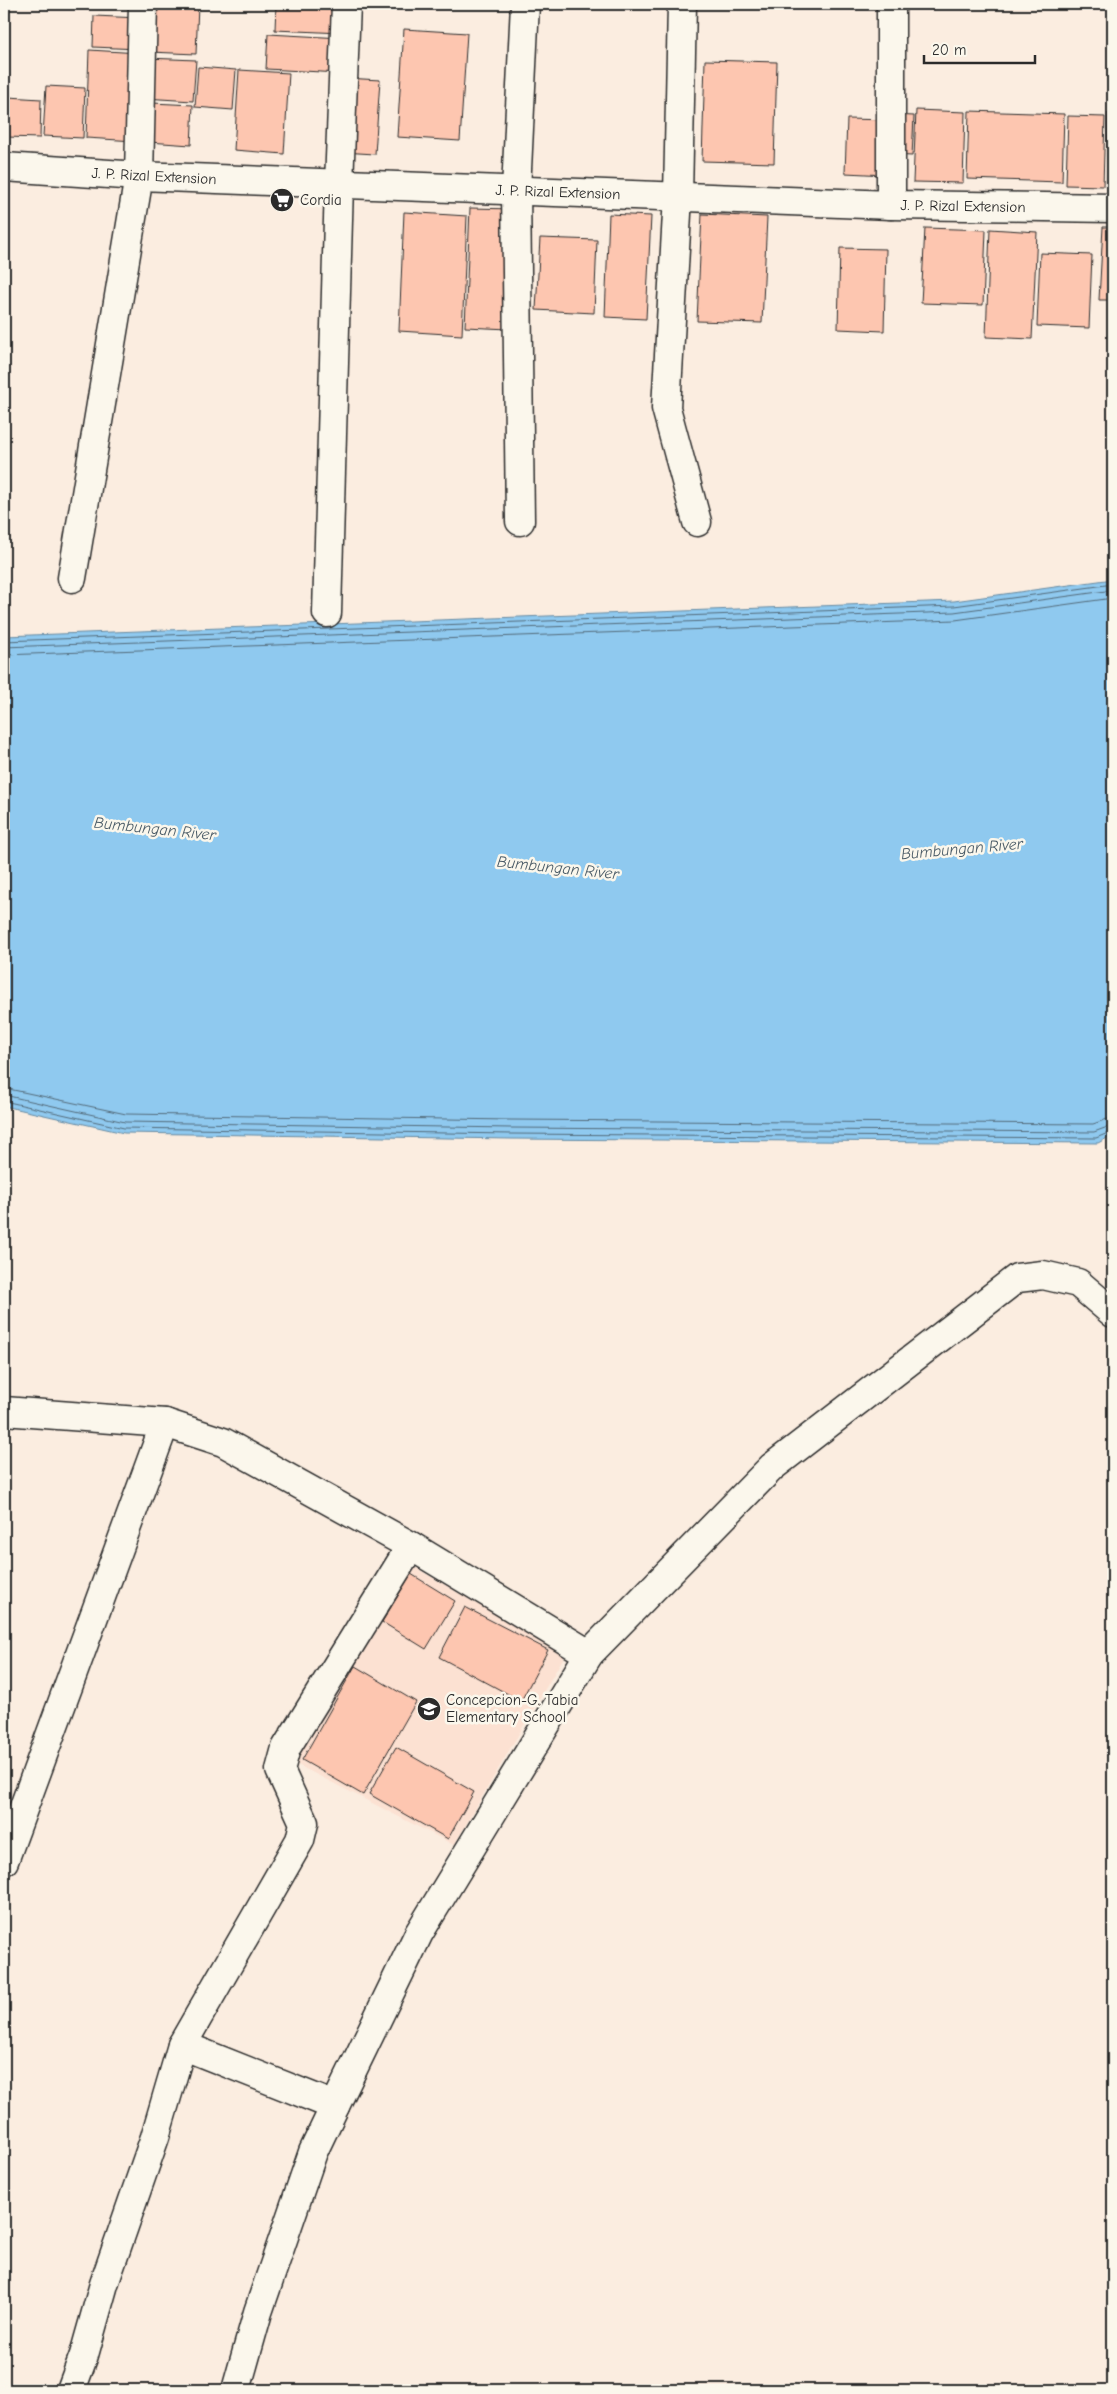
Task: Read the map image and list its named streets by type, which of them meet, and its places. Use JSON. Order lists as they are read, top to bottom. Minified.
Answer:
{"streets":{"street":["J. P. Rizal Extension"]},"water":["Bumbungan River"],"places":{"supermarket":["Cordia"],"school or university":["Concepcion-G. Tabia Elementary School"]},"scale_bar":"20 m"}
